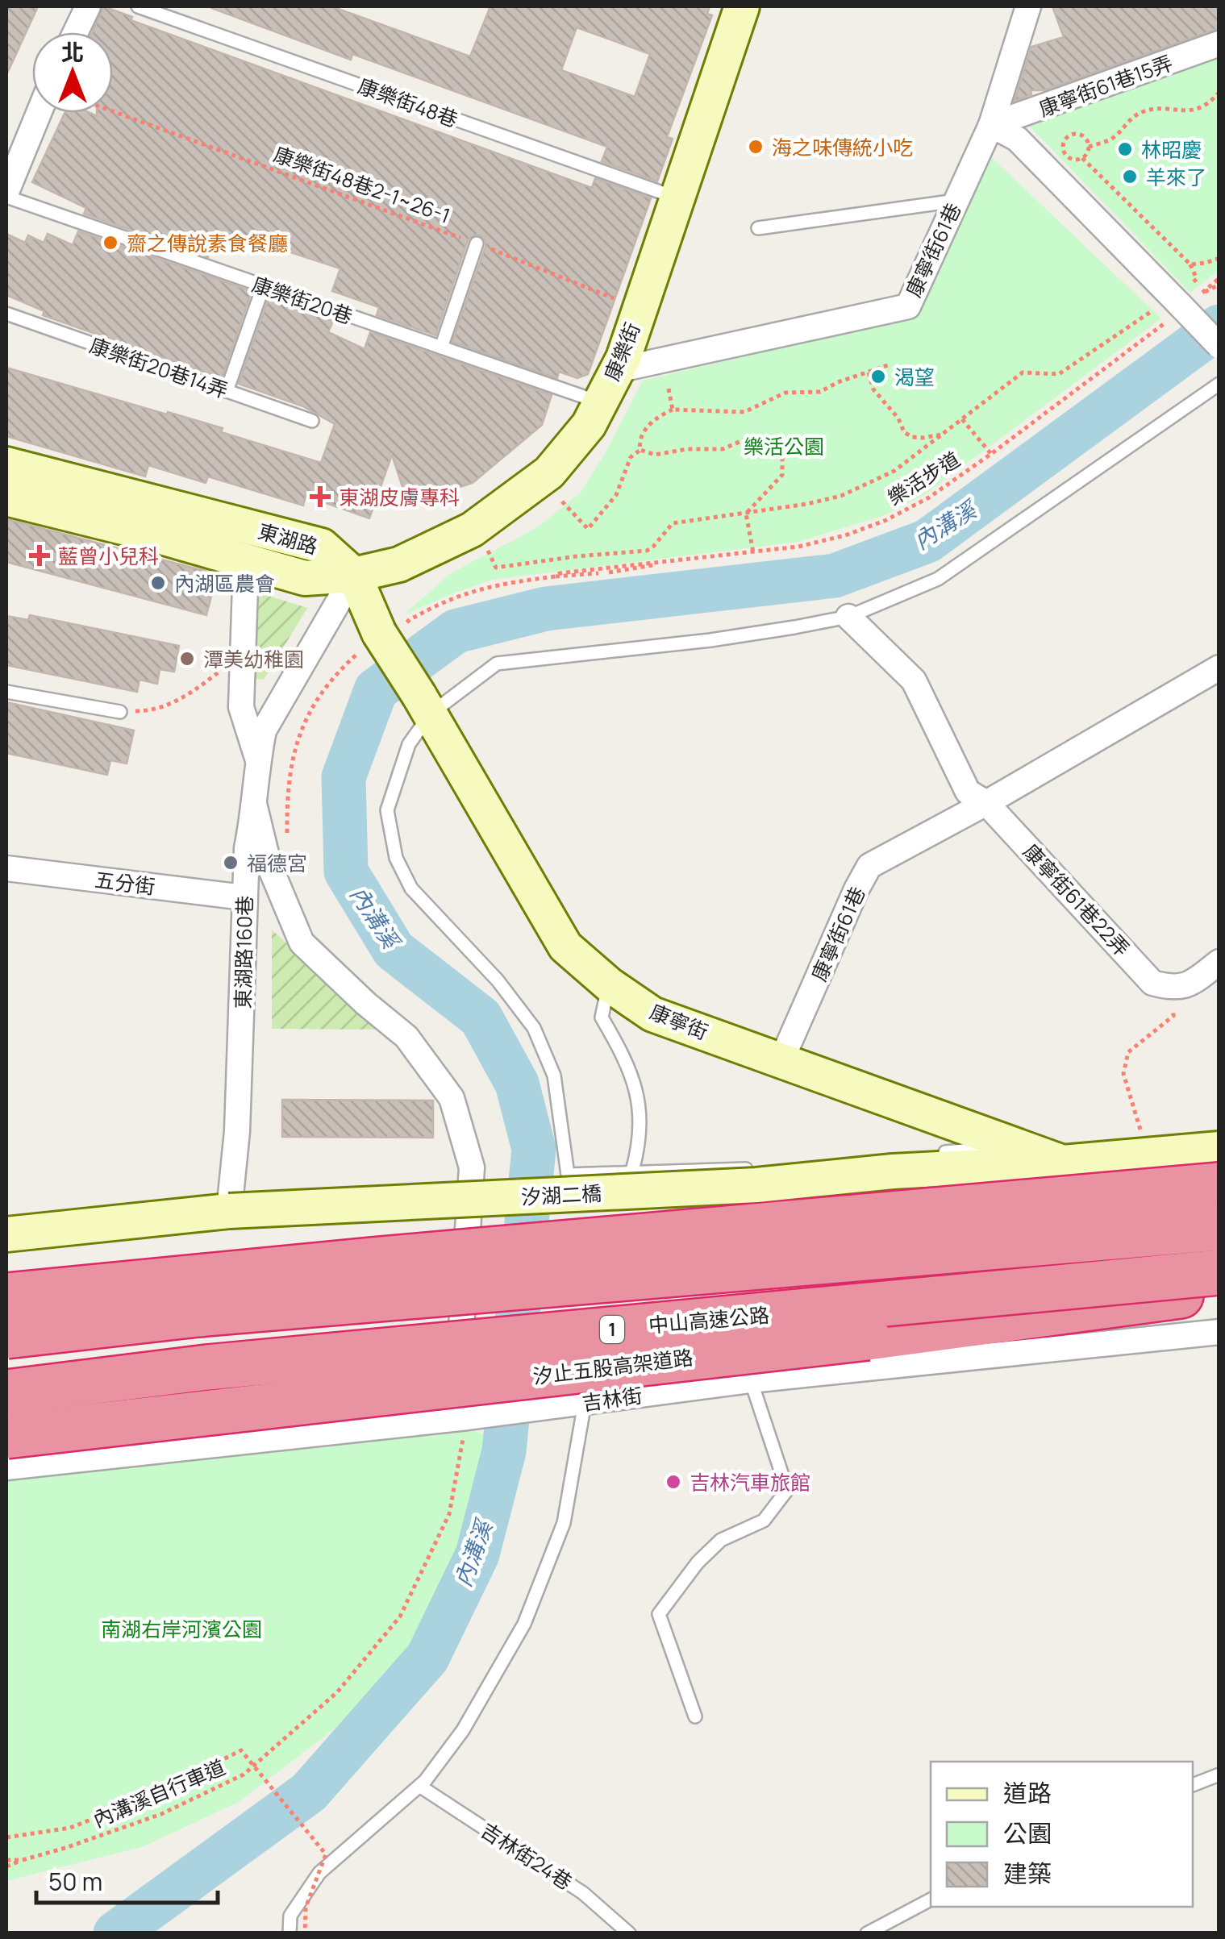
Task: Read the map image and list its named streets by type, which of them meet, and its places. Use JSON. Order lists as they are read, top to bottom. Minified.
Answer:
{"streets":{"highway":["中山高速公路","1","汐止五股高架道路"],"street":["康寧街61巷15弄","康寧街61巷","康樂街","東湖路","五分街","康寧街61巷22弄","東湖路160巷","康寧街","汐湖二橋","吉林街"],"lane":["康樂街48巷","康樂街20巷","康樂街20巷14弄","吉林街24巷"],"path":["康樂街48巷2-1~26-1","樂活步道","內溝溪自行車道"]},"crossings":[["康寧街61巷15弄","康寧街61巷"],["康樂街48巷","康樂街"],["康樂街48巷2-1~26-1","康樂街"],["康寧街61巷","康樂街"],["康寧街61巷","康寧街61巷22弄"],["康寧街61巷","康寧街"],["康樂街20巷","康樂街"],["康樂街","東湖路"],["康樂街","東湖路160巷"],["康樂街","康寧街"],["東湖路","東湖路160巷"],["東湖路","康寧街"],["五分街","東湖路160巷"],["東湖路160巷","康寧街"],["東湖路160巷","汐湖二橋"],["康寧街","汐湖二橋"],["吉林街","內溝溪自行車道"]],"water":["內溝溪"],"parks":["樂活公園","南湖右岸河濱公園"],"places":{"other":["海之味傳統小吃","林昭慶","羊來了","齋之傳說素食餐廳","渴望","內湖區農會","潭美幼稚園","福德宮","吉林汽車旅館"],"health":["東湖皮膚專科","藍曾小兒科"]},"legend":["道路","公園","建築"],"scale_bar":"50 m","north":"top"}
